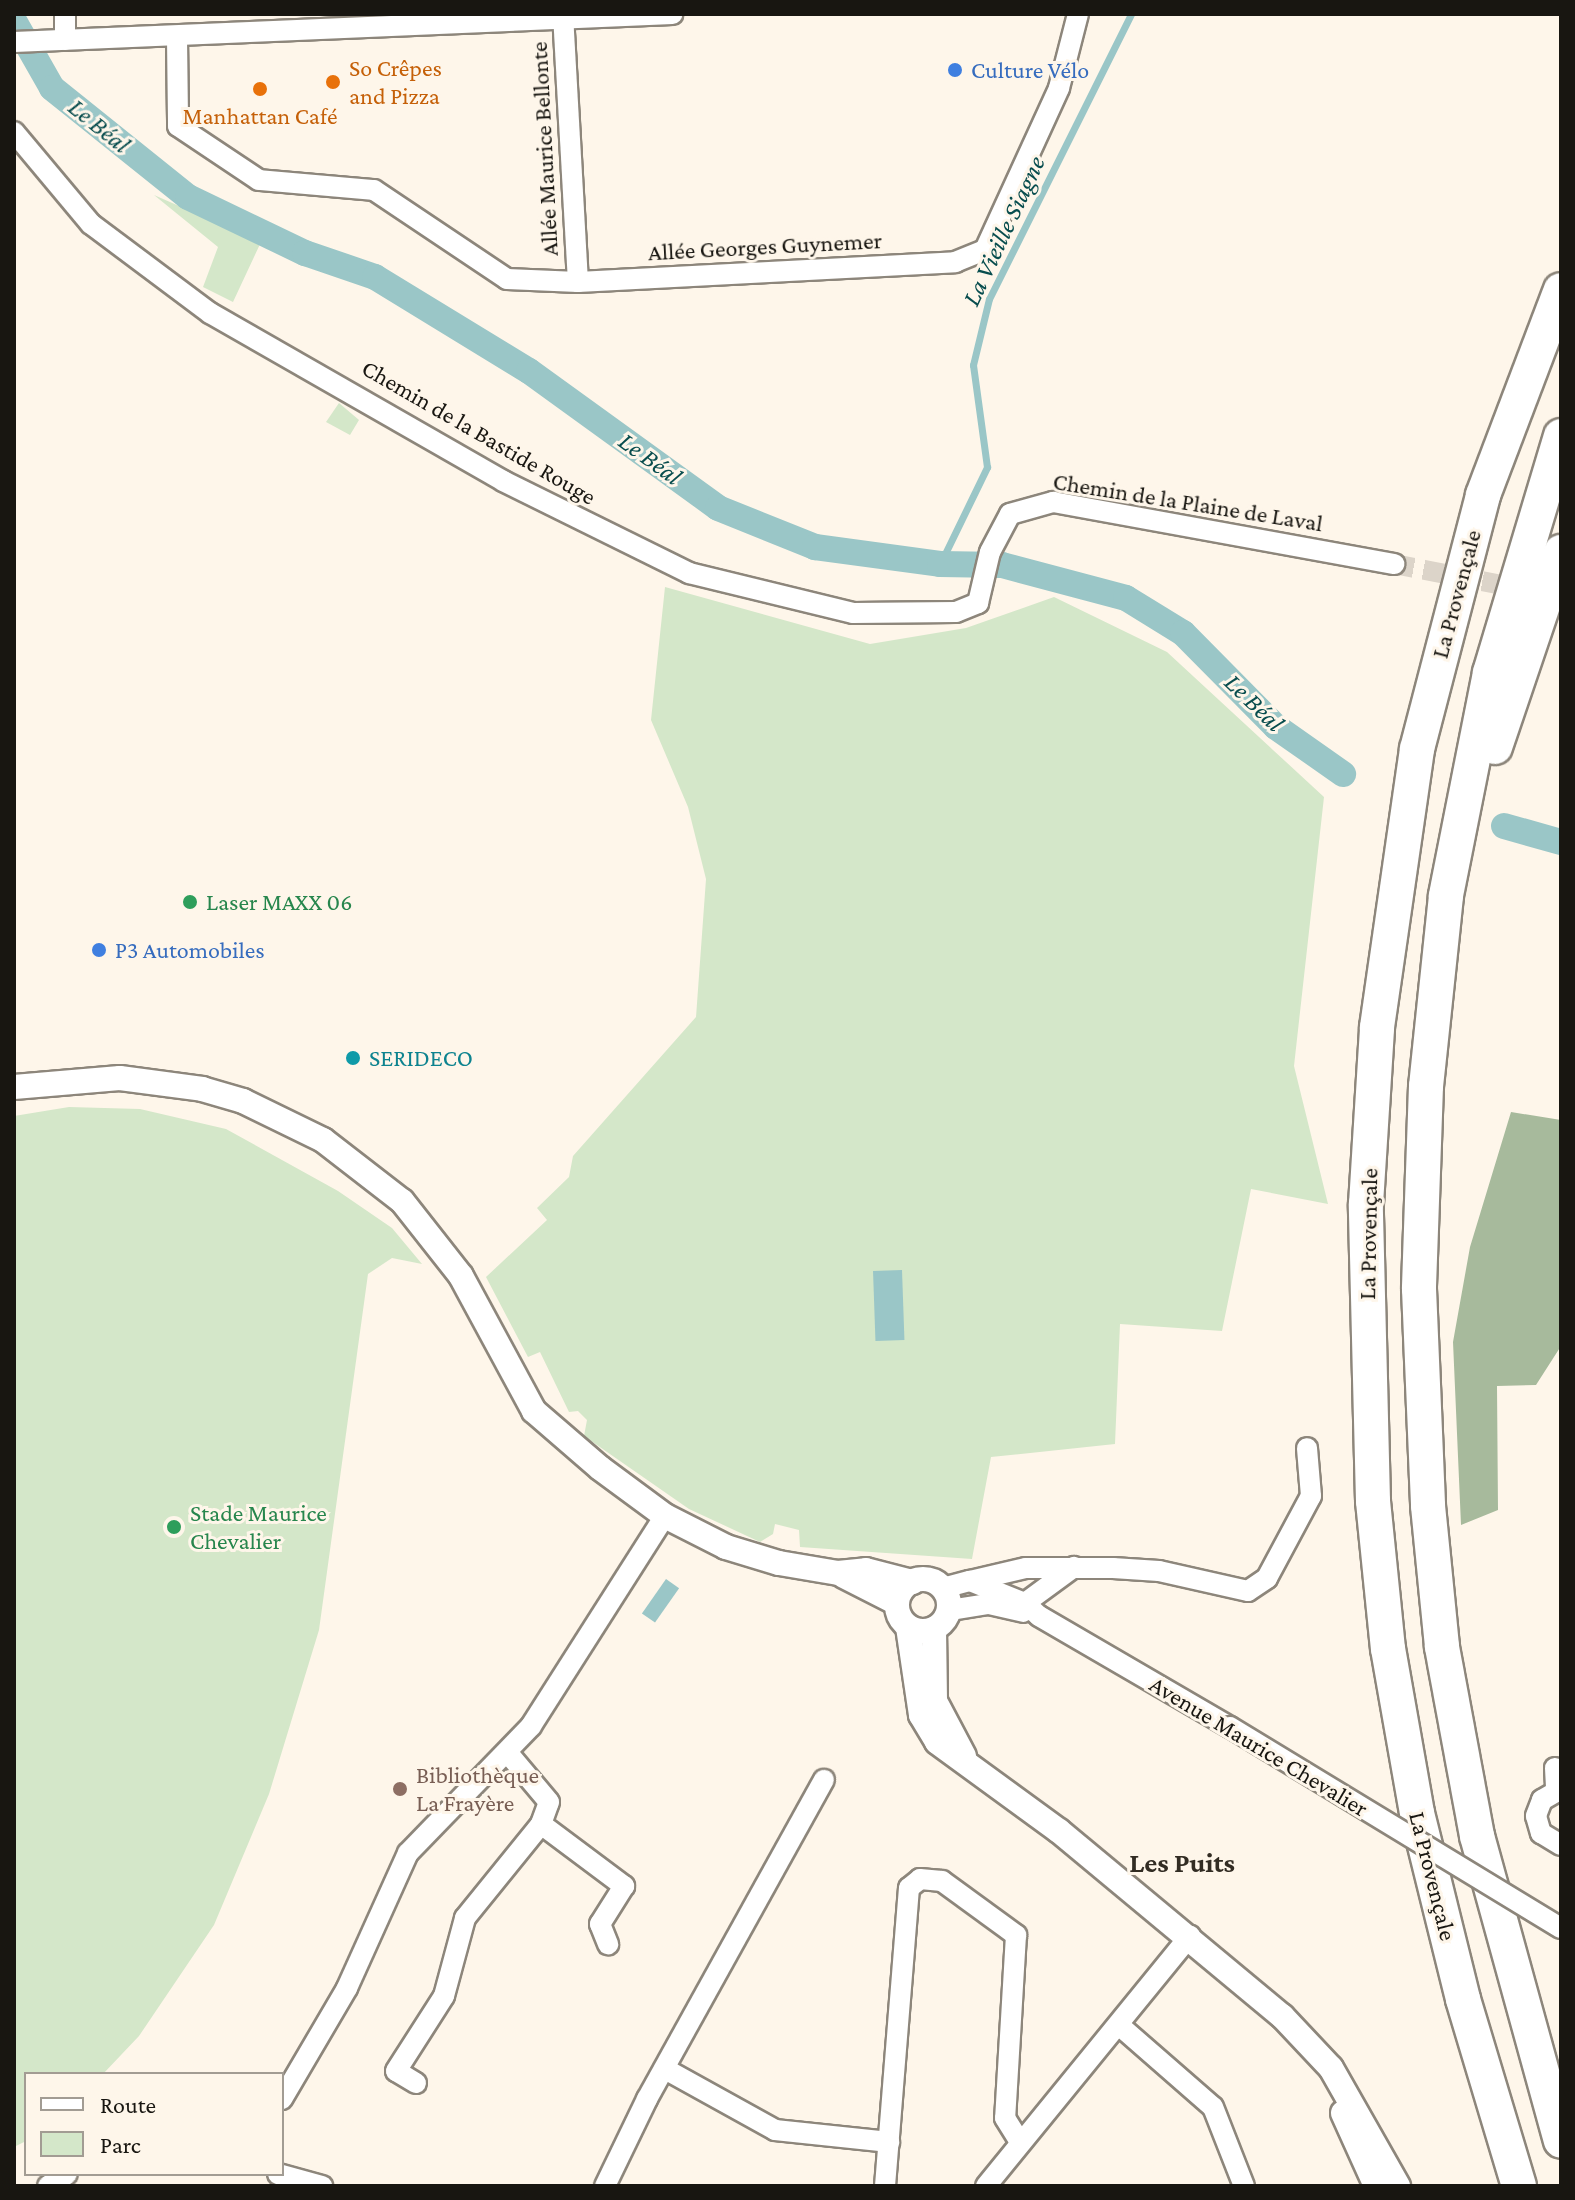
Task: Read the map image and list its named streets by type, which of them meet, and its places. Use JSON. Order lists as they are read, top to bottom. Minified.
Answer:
{"streets":{"highway":["La Provençale"],"street":["Allée Maurice Bellonte","Allée Georges Guynemer","Chemin de la Bastide Rouge","Chemin de la Plaine de Laval","Avenue Maurice Chevalier"]},"crossings":[["Allée Maurice Bellonte","Allée Georges Guynemer"],["Chemin de la Bastide Rouge","Chemin de la Plaine de Laval"]],"districts":["Les Puits"],"water":["Le Béal","La Vieille Siagne"],"places":["Culture Vélo","So Crêpes and Pizza","Manhattan Café","Laser MAXX 06","P3 Automobiles","SERIDECO","Stade Maurice Chevalier","Bibliothèque La Frayère"],"legend":["Route","Parc"]}
